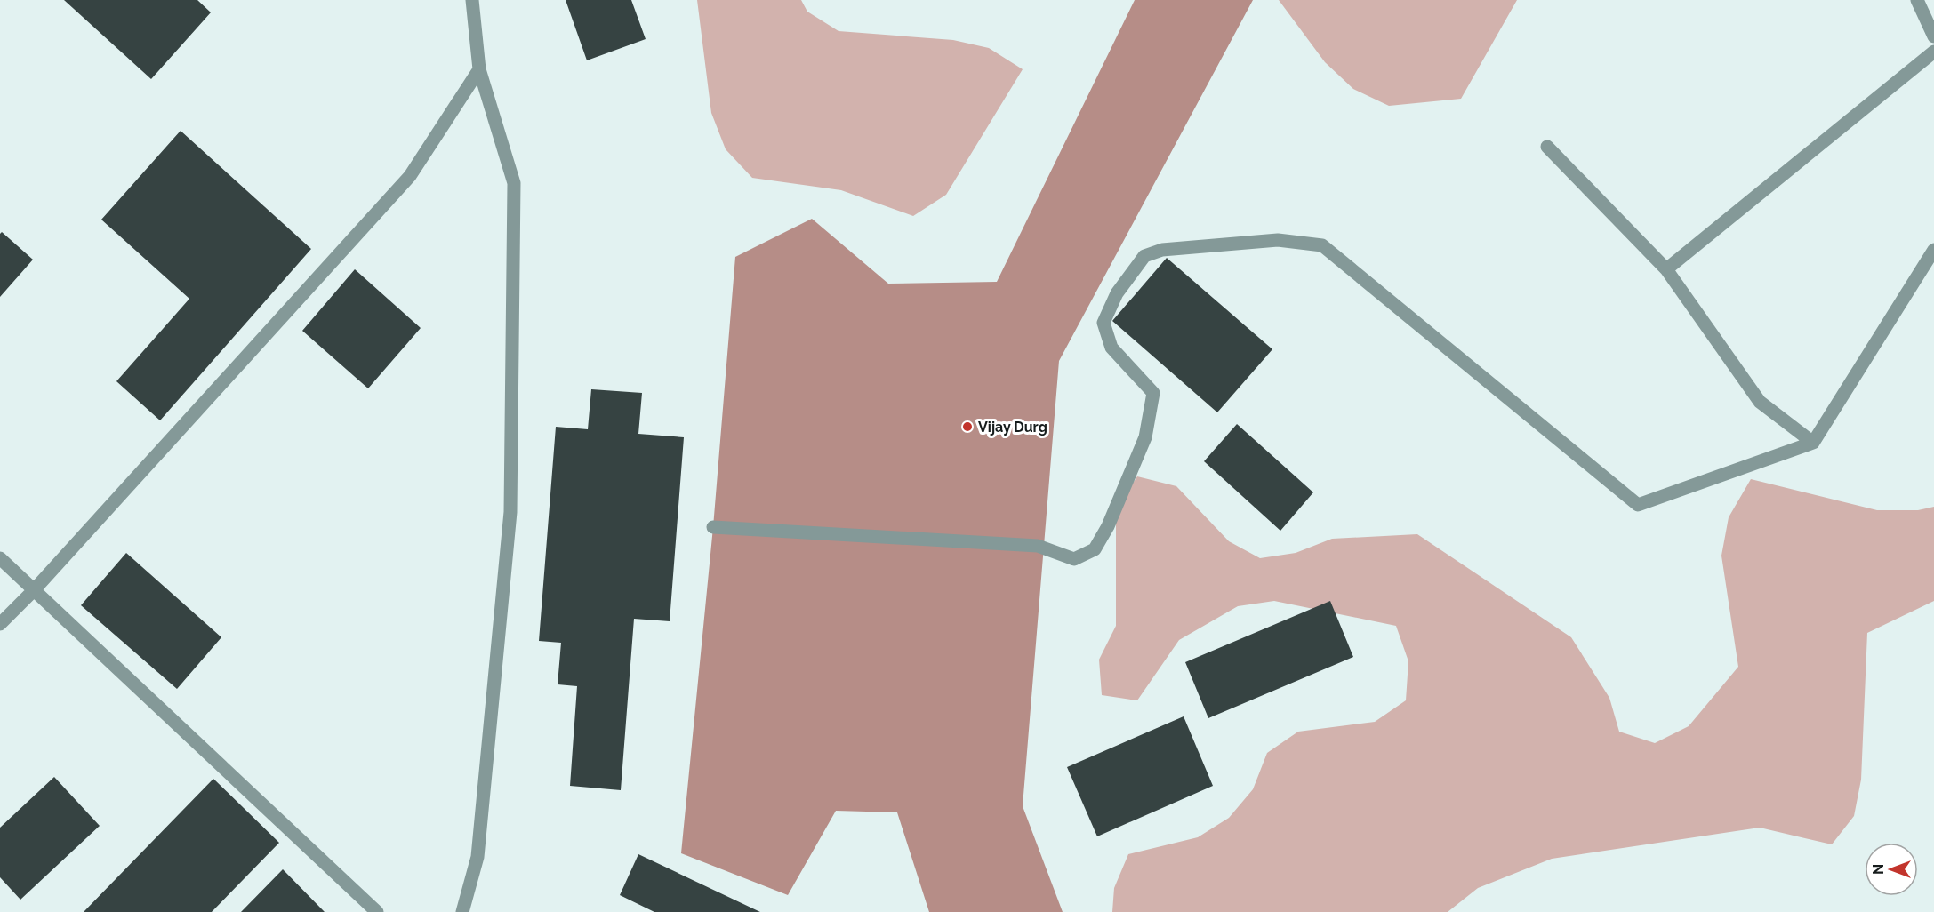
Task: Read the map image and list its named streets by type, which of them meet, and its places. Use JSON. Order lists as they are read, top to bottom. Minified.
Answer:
{"places":["Vijay Durg"],"north":"left"}
